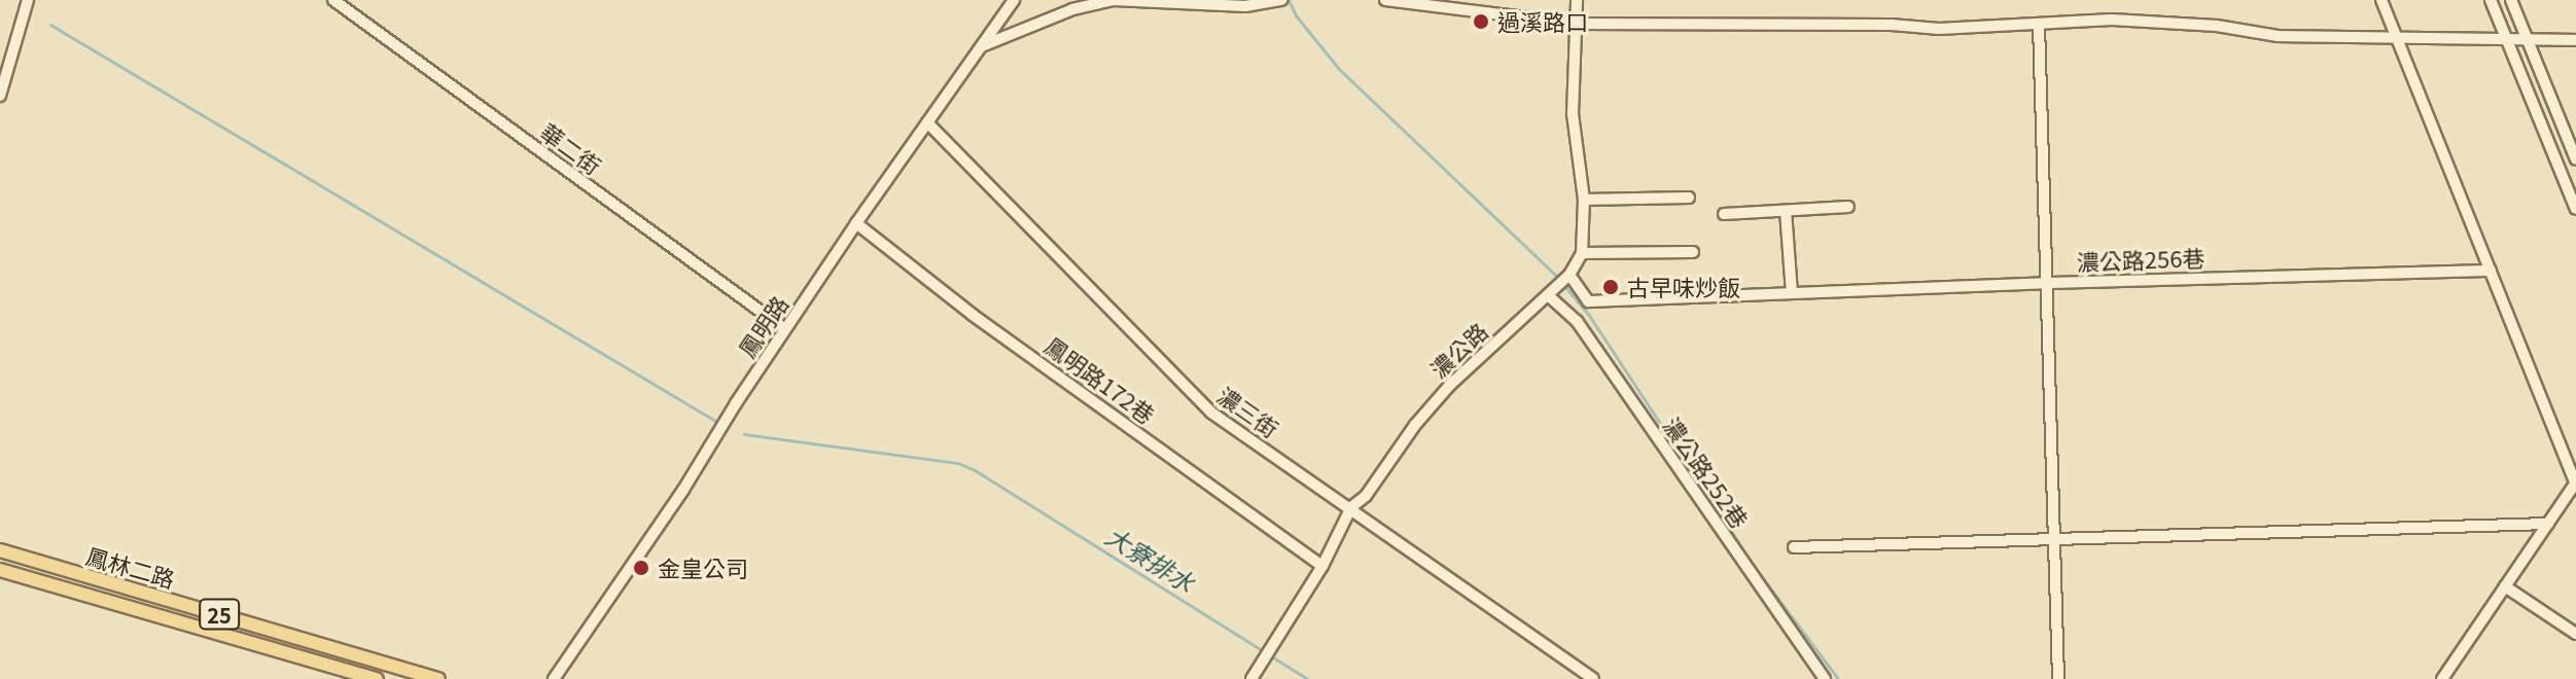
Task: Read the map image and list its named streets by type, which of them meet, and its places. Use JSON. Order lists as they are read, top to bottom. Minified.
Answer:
{"streets":{"main road":["鳳林二路","25"],"street":["華二街","濃公路256巷","鳳明路","濃公路","鳳明路172巷","濃三街","濃公路252巷"]},"crossings":[["華二街","鳳明路"],["濃公路256巷","濃公路"],["鳳明路","鳳明路172巷"],["鳳明路","濃三街"],["濃公路","鳳明路172巷"],["濃公路","濃三街"],["濃公路","濃公路252巷"]],"water":["大寮排水"],"places":["過溪路口","古早味炒飯","金皇公司"]}
